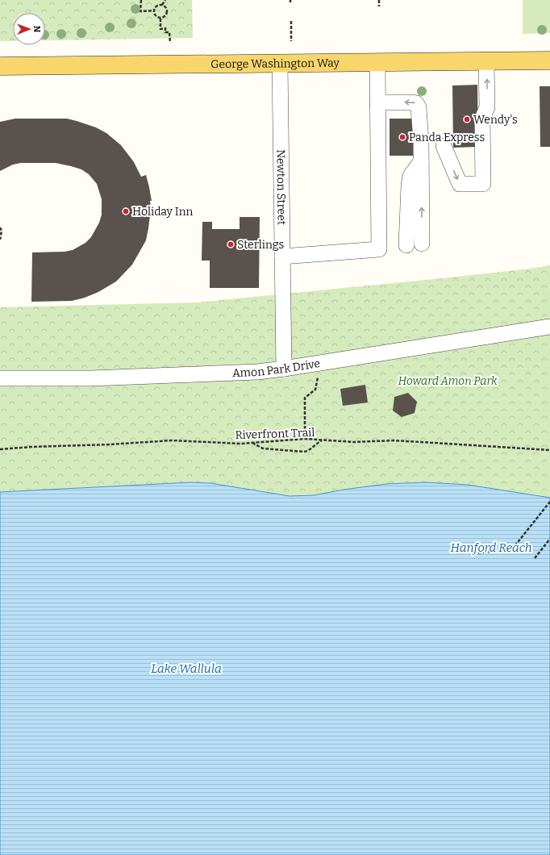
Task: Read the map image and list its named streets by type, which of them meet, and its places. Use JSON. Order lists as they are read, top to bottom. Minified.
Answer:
{"streets":{"main road":["George Washington Way"],"street":["Newton Street","Amon Park Drive"],"path":["Riverfront Trail"]},"crossings":[["George Washington Way","Newton Street"],["Newton Street","Amon Park Drive"]],"water":["Hanford Reach","Lake Wallula"],"parks":["Howard Amon Park"],"places":["Wendy's","Panda Express","Holiday Inn","Sterlings"],"north":"right"}
